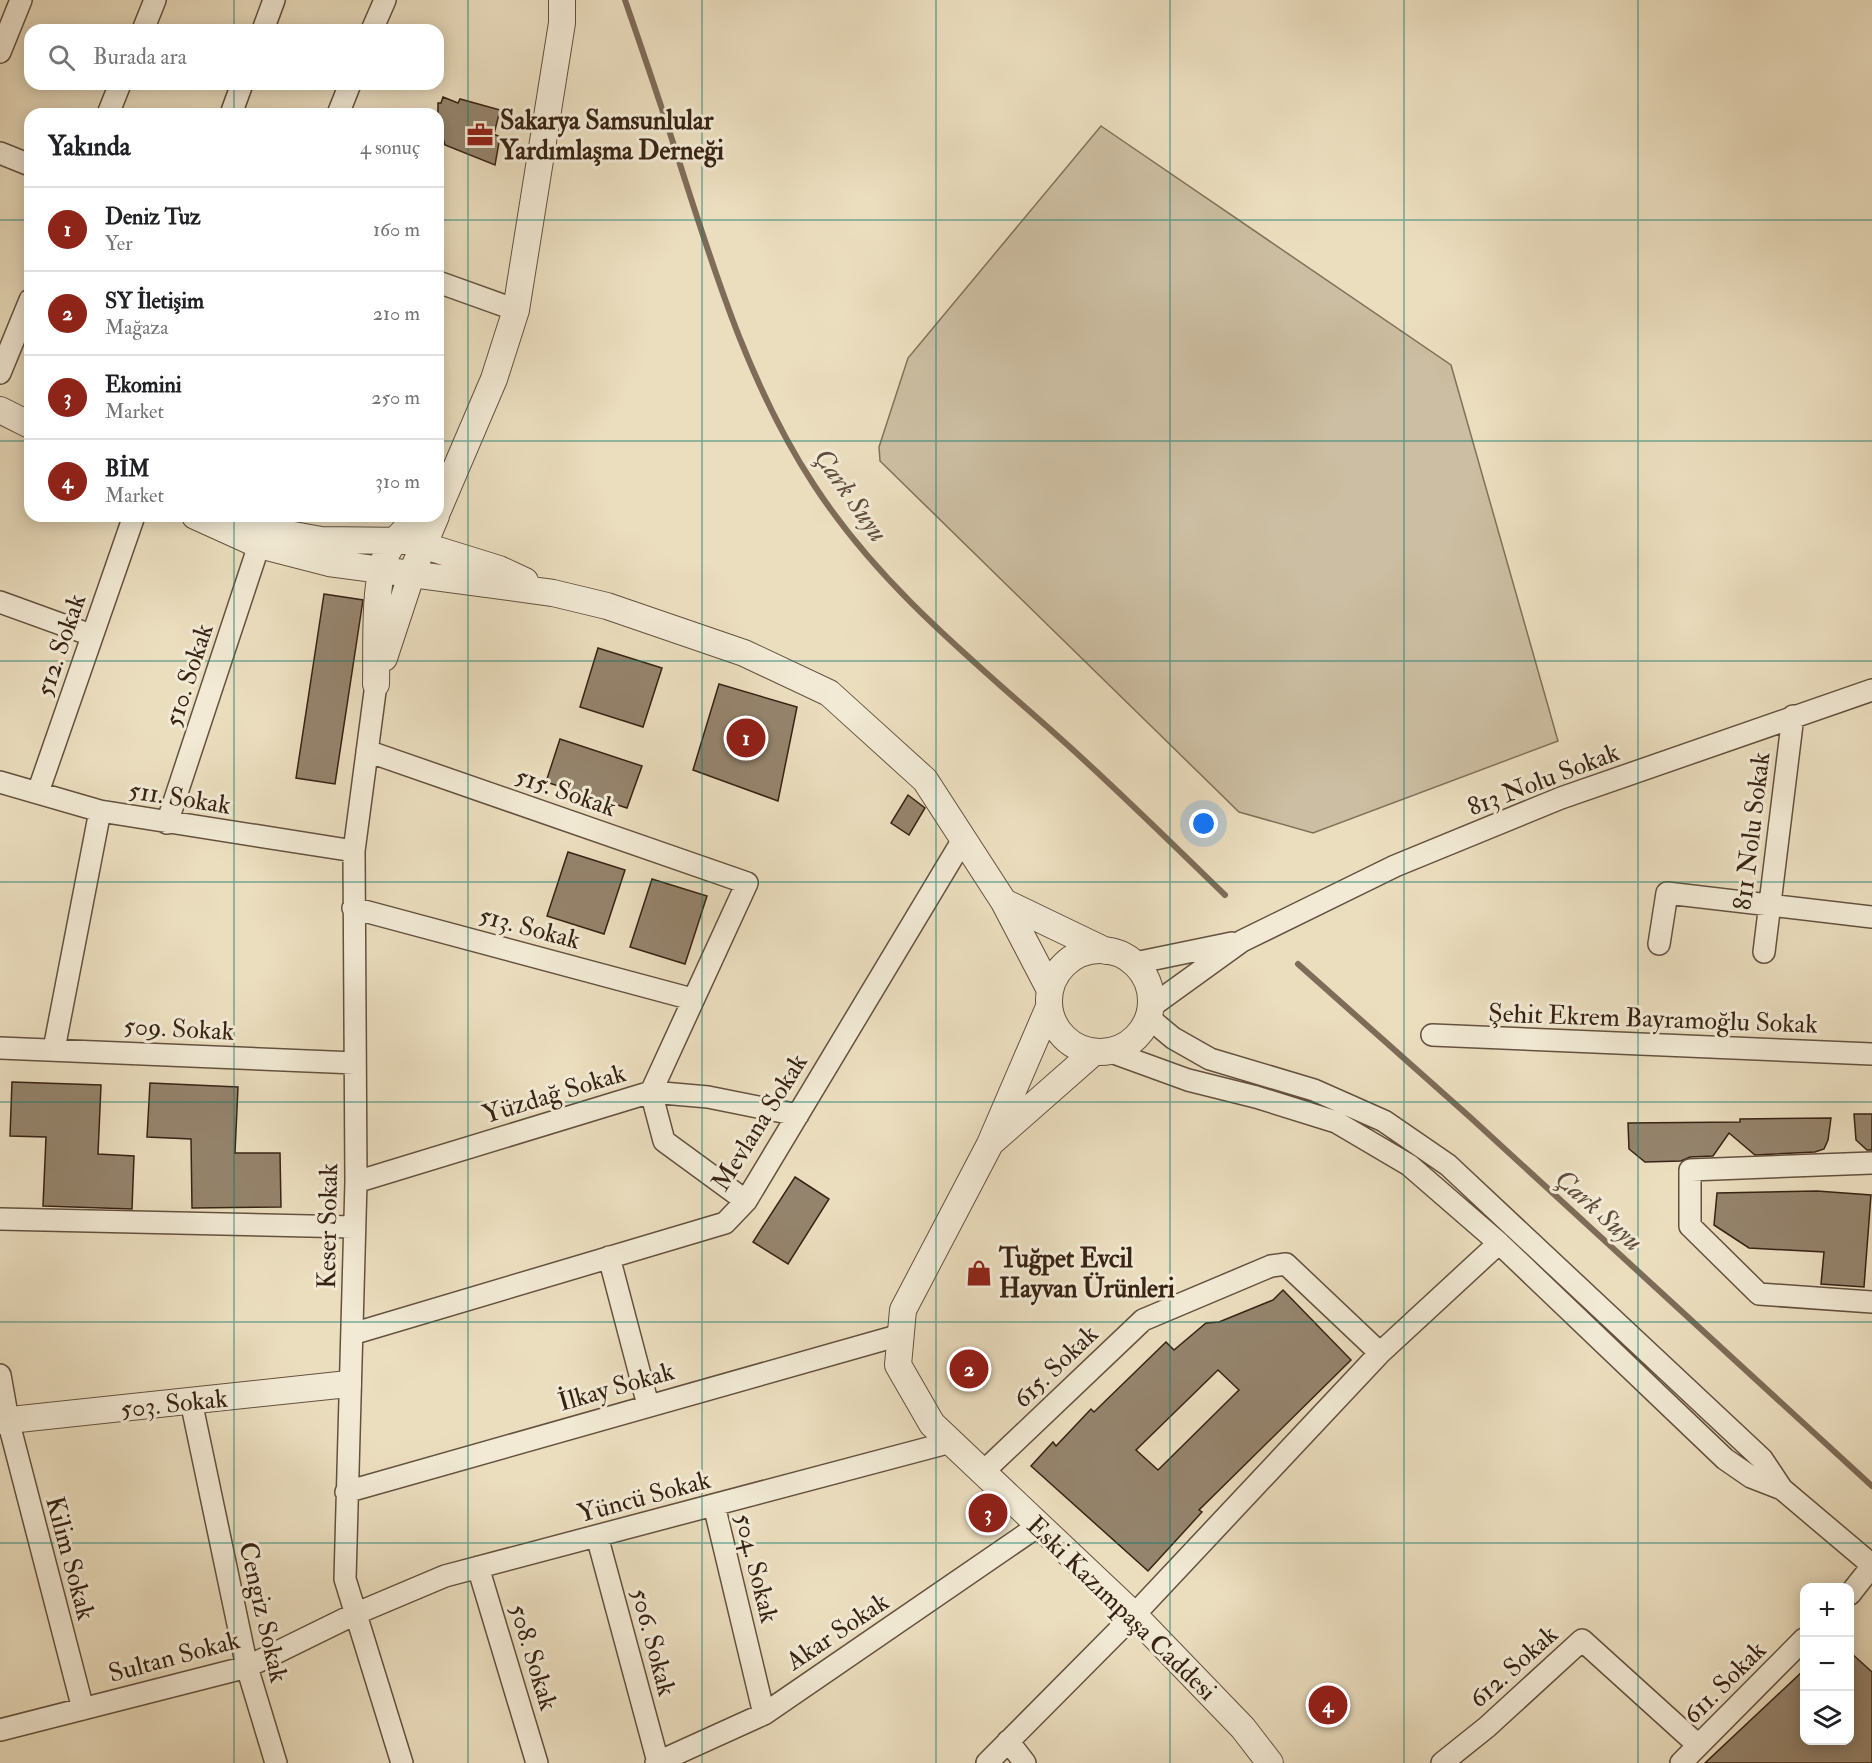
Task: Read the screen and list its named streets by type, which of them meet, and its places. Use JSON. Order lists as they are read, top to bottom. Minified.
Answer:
{"streets":{"street":["512. Sokak","510. Sokak","813 Nolu Sokak","515. Sokak","511. Sokak","811 Nolu Sokak","513. Sokak","Şehit Ekrem Bayramoğlu Sokak","509. Sokak","Yüzdağ Sokak","Mevlana Sokak","Keser Sokak","615. Sokak","İlkay Sokak","503. Sokak","Yüncü Sokak","Kilim Sokak","504. Sokak","Eski Kazımpaşa Caddesi","Cengiz Sokak","Akar Sokak","506. Sokak","Sultan Sokak","508. Sokak","612. Sokak","611. Sokak"]},"crossings":[["512. Sokak","511. Sokak"],["510. Sokak","511. Sokak"],["813 Nolu Sokak","811 Nolu Sokak"],["515. Sokak","Yüzdağ Sokak"],["515. Sokak","Keser Sokak"],["511. Sokak","Keser Sokak"],["513. Sokak","Yüzdağ Sokak"],["513. Sokak","Keser Sokak"],["509. Sokak","Keser Sokak"],["Yüzdağ Sokak","Keser Sokak"],["Mevlana Sokak","Keser Sokak"],["Keser Sokak","İlkay Sokak"],["Keser Sokak","503. Sokak"],["Keser Sokak","Yüncü Sokak"],["Keser Sokak","Sultan Sokak"],["615. Sokak","Eski Kazımpaşa Caddesi"],["İlkay Sokak","Eski Kazımpaşa Caddesi"],["503. Sokak","Kilim Sokak"],["503. Sokak","Cengiz Sokak"],["Yüncü Sokak","504. Sokak"],["Yüncü Sokak","Eski Kazımpaşa Caddesi"],["Yüncü Sokak","506. Sokak"],["Yüncü Sokak","Sultan Sokak"],["Yüncü Sokak","508. Sokak"],["Kilim Sokak","Sultan Sokak"],["504. Sokak","Akar Sokak"],["Eski Kazımpaşa Caddesi","Akar Sokak"],["Cengiz Sokak","Sultan Sokak"],["Akar Sokak","506. Sokak"],["612. Sokak","611. Sokak"]],"water":["Çark Suyu"],"places":{"office":["Sakarya Samsunlular Yardımlaşma Derneği"],"shop":["Tuğpet Evcil Hayvan Ürünleri"]},"page":{"search":"Burada ara","heading":["Yakında","4 sonuç"],"list":[{"mark":"1","name":"Deniz Tuz","note":"Yer","value":"160 m"},{"mark":"2","name":"SY İletişim","note":"Mağaza","value":"210 m"},{"mark":"3","name":"Ekomini","note":"Market","value":"250 m"},{"mark":"4","name":"BİM","note":"Market","value":"310 m"}],"pins":["1","2","3","4"],"map_buttons":["+","−"]}}
